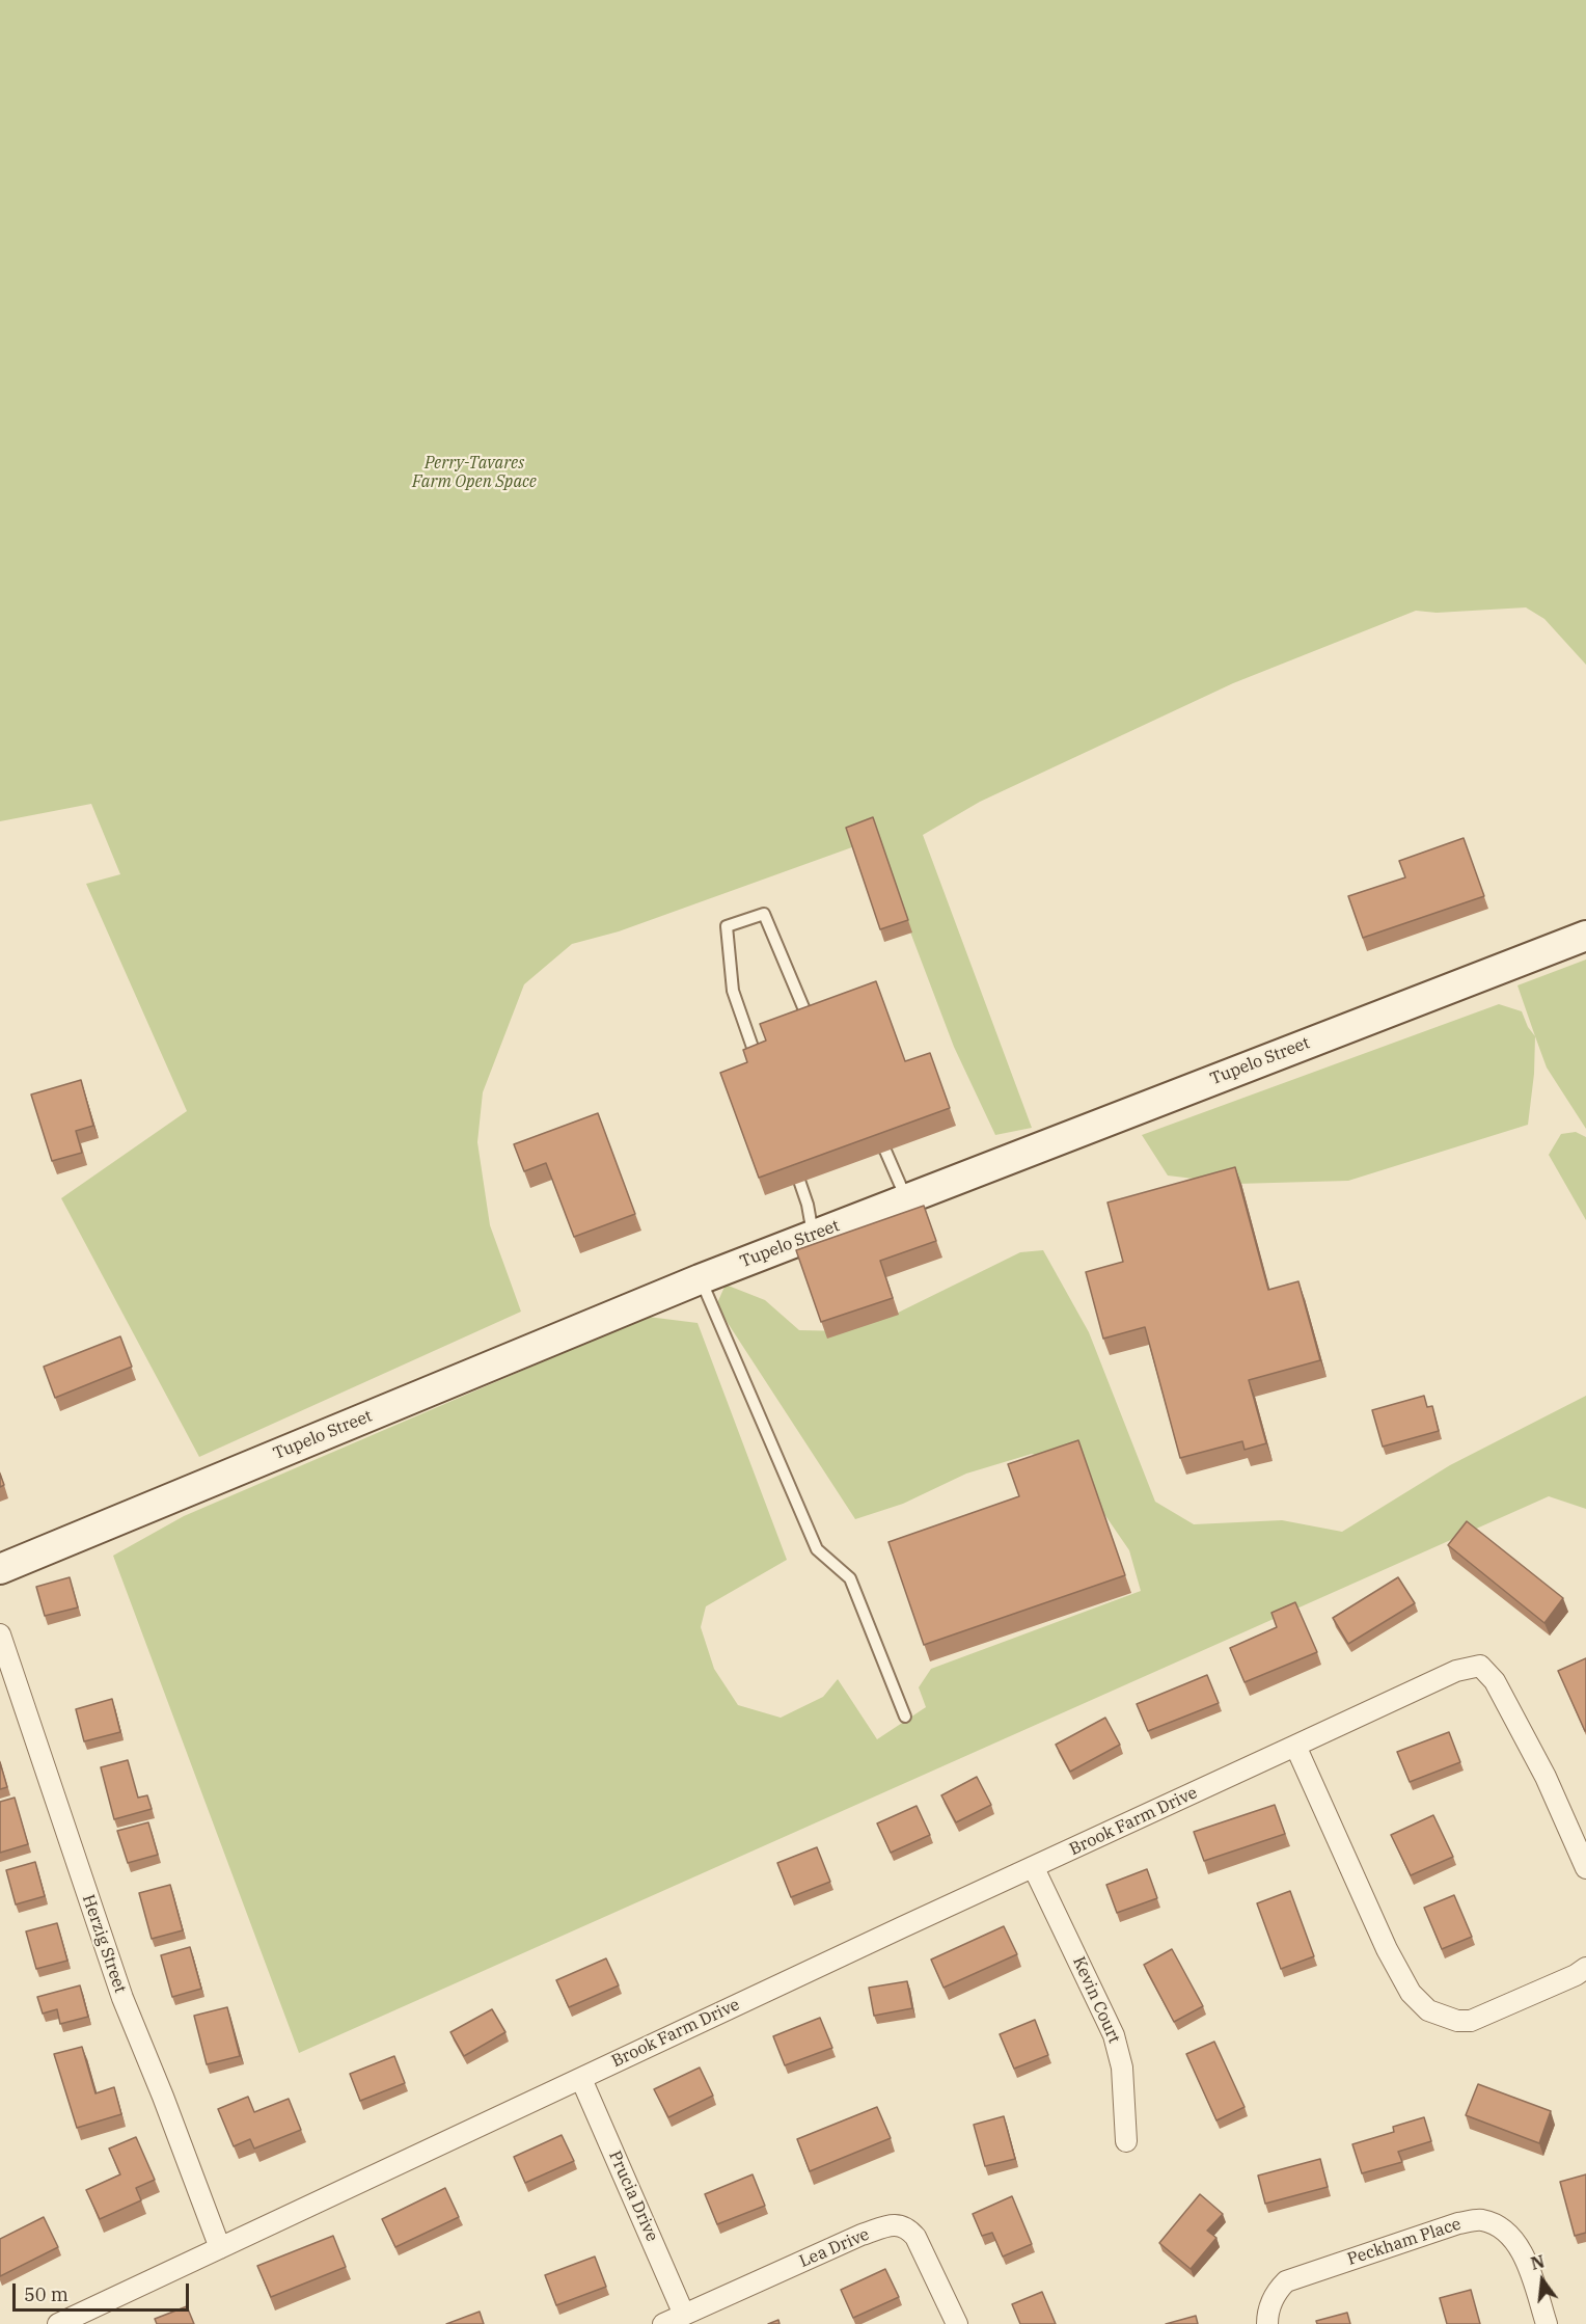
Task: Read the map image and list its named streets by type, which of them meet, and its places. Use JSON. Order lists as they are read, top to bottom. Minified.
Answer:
{"streets":{"main road":["Tupelo Street"],"street":["Brook Farm Drive","Herzig Street","Kevin Court","Prucia Drive","Peckham Place","Lea Drive"]},"crossings":[["Brook Farm Drive","Herzig Street"],["Brook Farm Drive","Kevin Court"],["Brook Farm Drive","Prucia Drive"],["Prucia Drive","Lea Drive"]],"parks":["Perry-Tavares Farm Open Space"],"scale_bar":"50 m","north":"top"}
